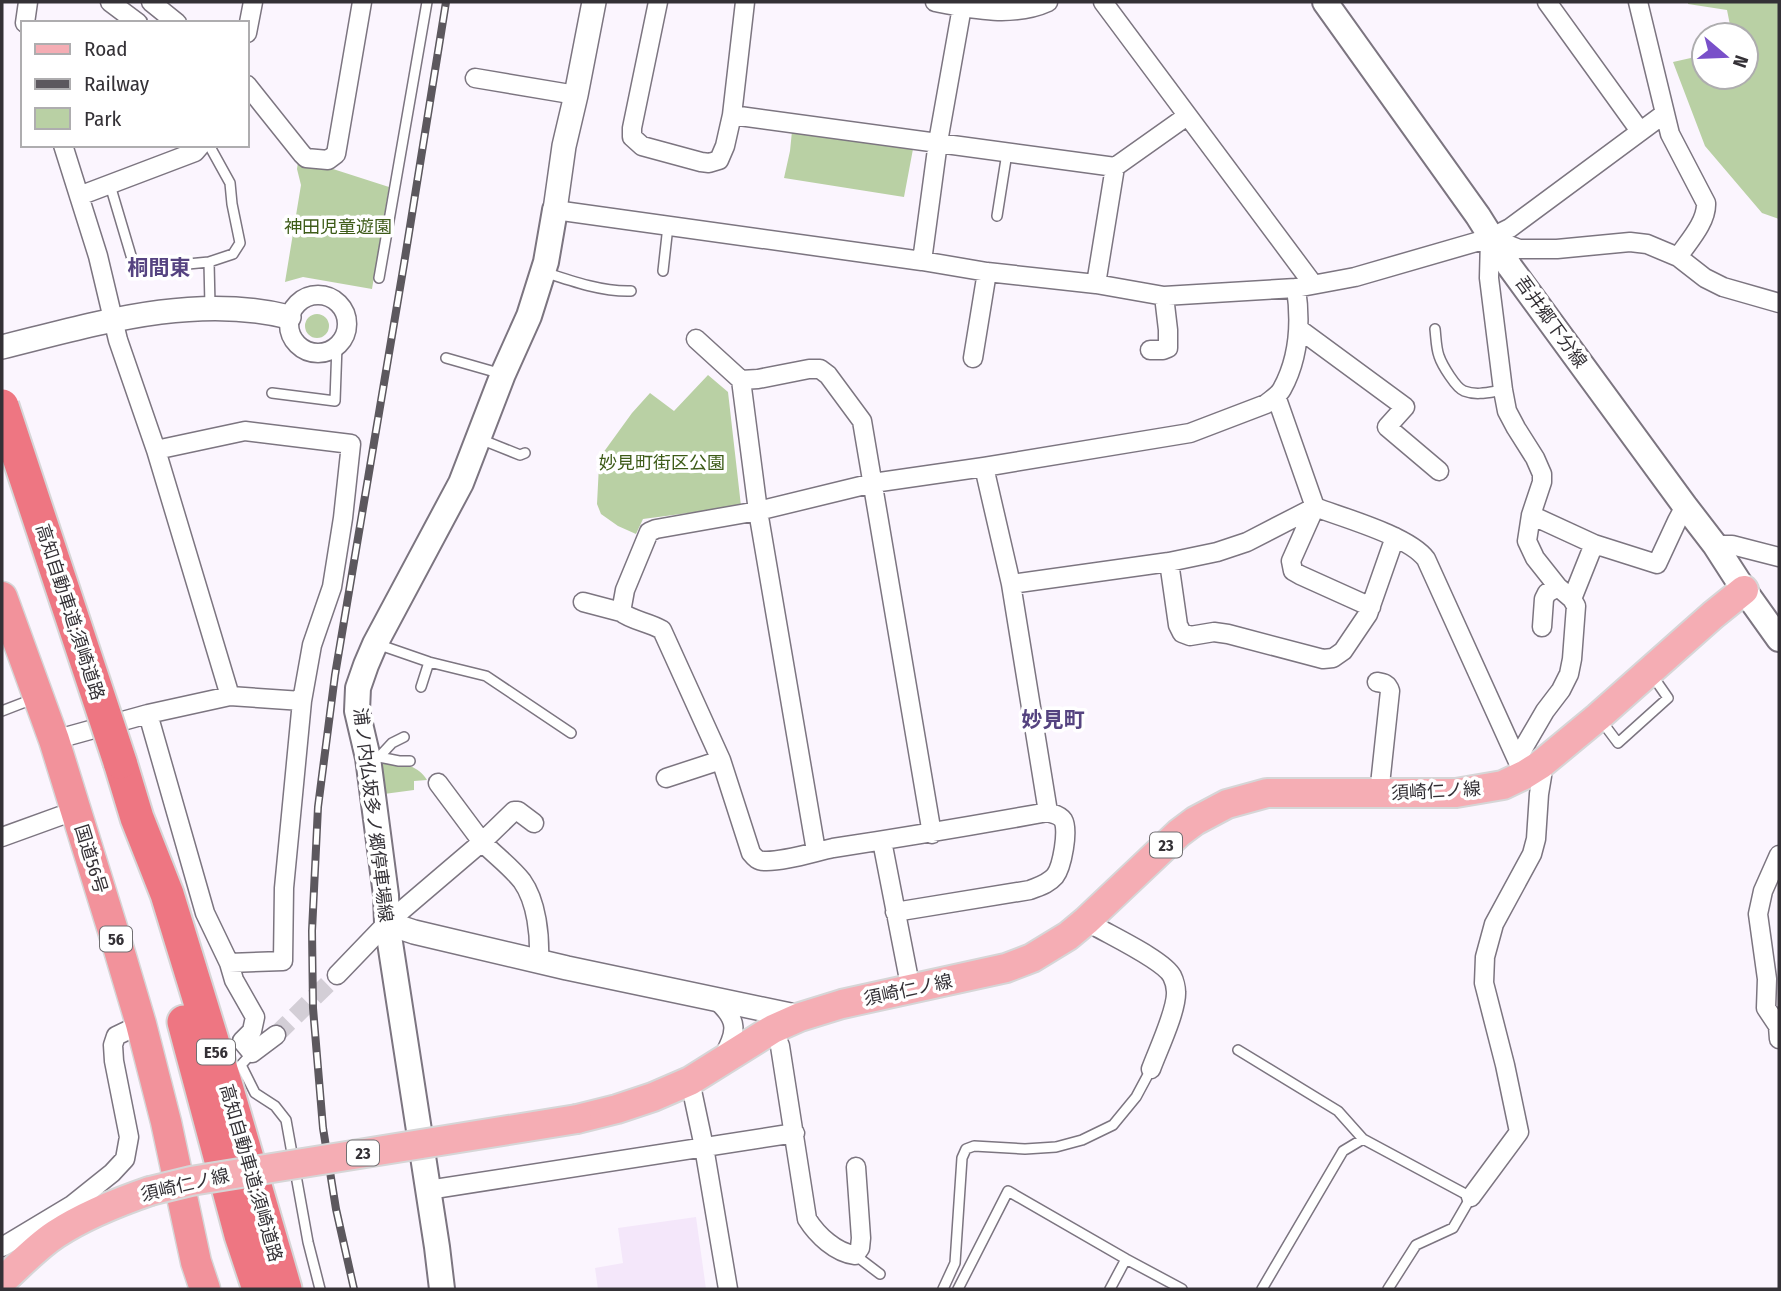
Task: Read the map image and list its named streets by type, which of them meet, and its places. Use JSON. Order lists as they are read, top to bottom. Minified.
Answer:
{"streets":{"highway":["高知自動車道;須崎道路","国道56号","56","E56"],"main road":["吾井郷下分線","須崎仁ノ線","浦ノ内仏坂多ノ郷停車場線","23"]},"crossings":[["吾井郷下分線","須崎仁ノ線"]],"districts":["桐間東","妙見町"],"parks":["神田児童遊園","妙見町街区公園"],"legend":["Road","Railway","Park"],"north":"right"}
